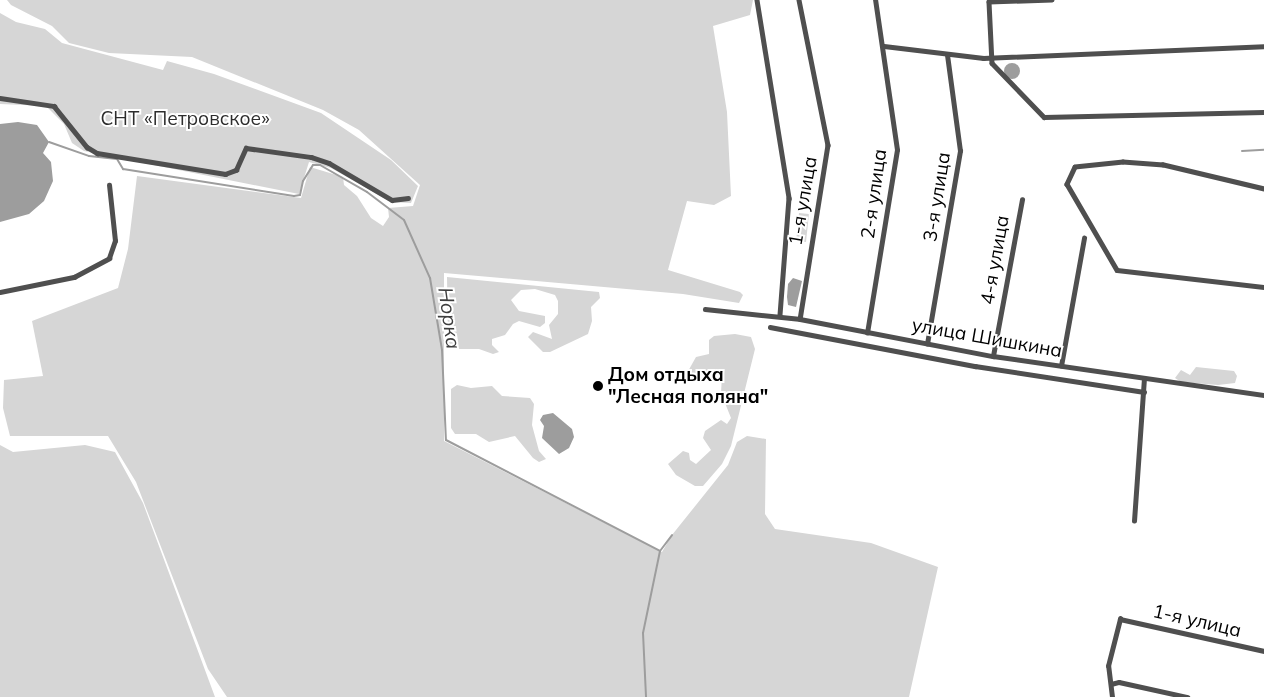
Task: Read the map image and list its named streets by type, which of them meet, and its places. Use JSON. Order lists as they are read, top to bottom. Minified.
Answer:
{"streets":{"street":["2-я улица","3-я улица","1-я улица","4-я улица","улица Шишкина"]},"crossings":[["2-я улица","улица Шишкина"],["3-я улица","улица Шишкина"],["1-я улица","улица Шишкина"],["4-я улица","улица Шишкина"]],"water":["Норка"],"parks":["СНТ «Петровское»"],"places":["Дом отдыха \"Лесная поляна\""]}
